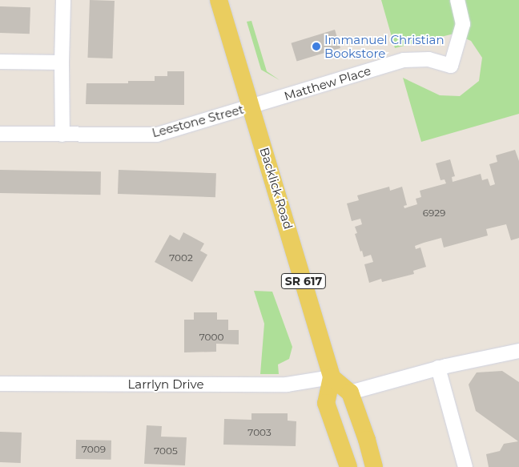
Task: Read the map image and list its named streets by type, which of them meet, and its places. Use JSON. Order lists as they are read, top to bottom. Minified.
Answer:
{"streets":{"main road":["Backlick Road","SR 617"],"street":["Matthew Place","Leestone Street","Larrlyn Drive"]},"crossings":[["Matthew Place","Leestone Street"],["Matthew Place","Backlick Road"],["Leestone Street","Backlick Road"],["Backlick Road","Larrlyn Drive"]],"places":["Immanuel Christian Bookstore"],"house_numbers":["6929","7002","7000","7003","7009","7005"]}
